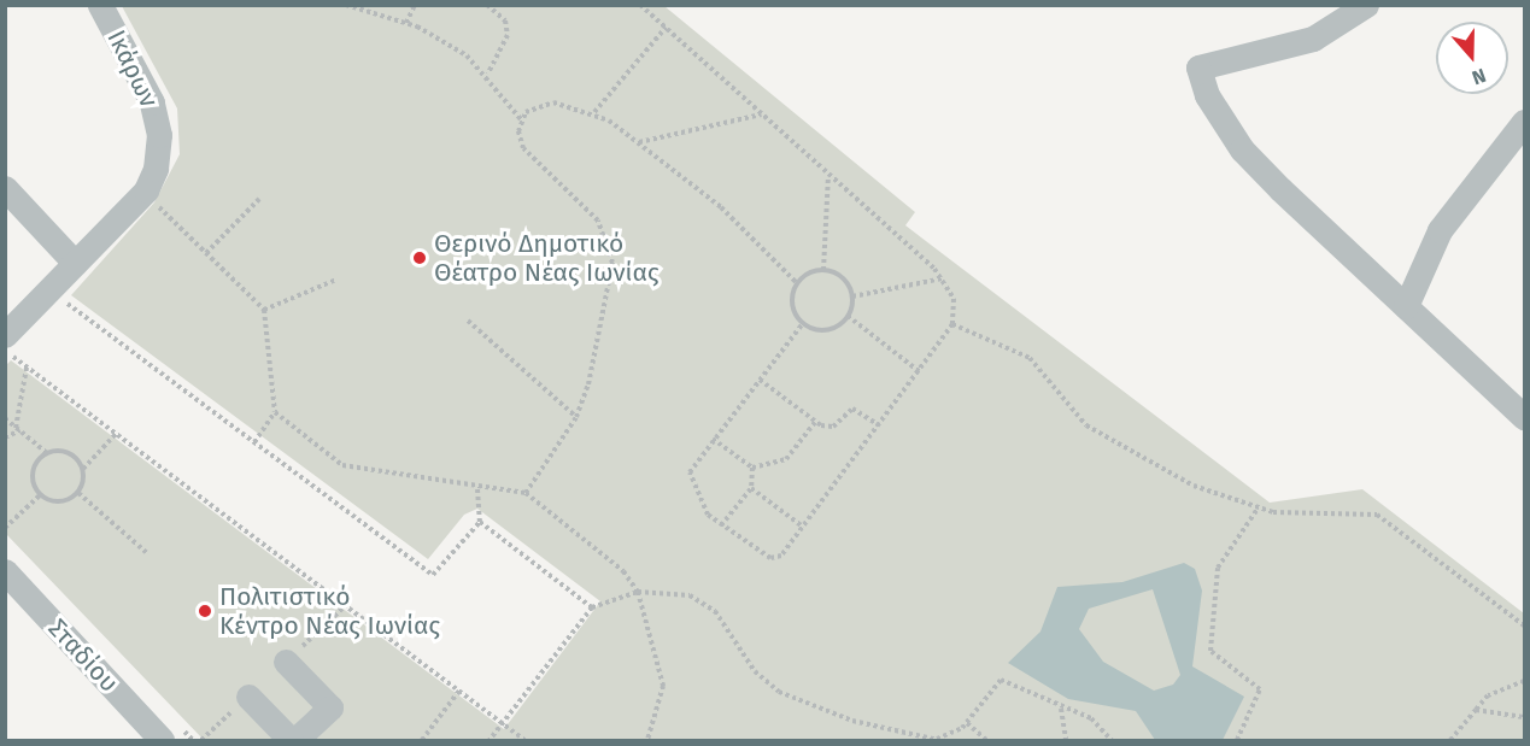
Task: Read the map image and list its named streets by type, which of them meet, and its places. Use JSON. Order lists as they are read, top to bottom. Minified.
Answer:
{"streets":{"street":["Ικάρων","Σταδίου"]},"places":["Θερινό Δημοτικό Θέατρο Νέας Ιωνίας","Πολιτιστικό Κέντρο Νέας Ιωνίας"],"north":"bottom"}
